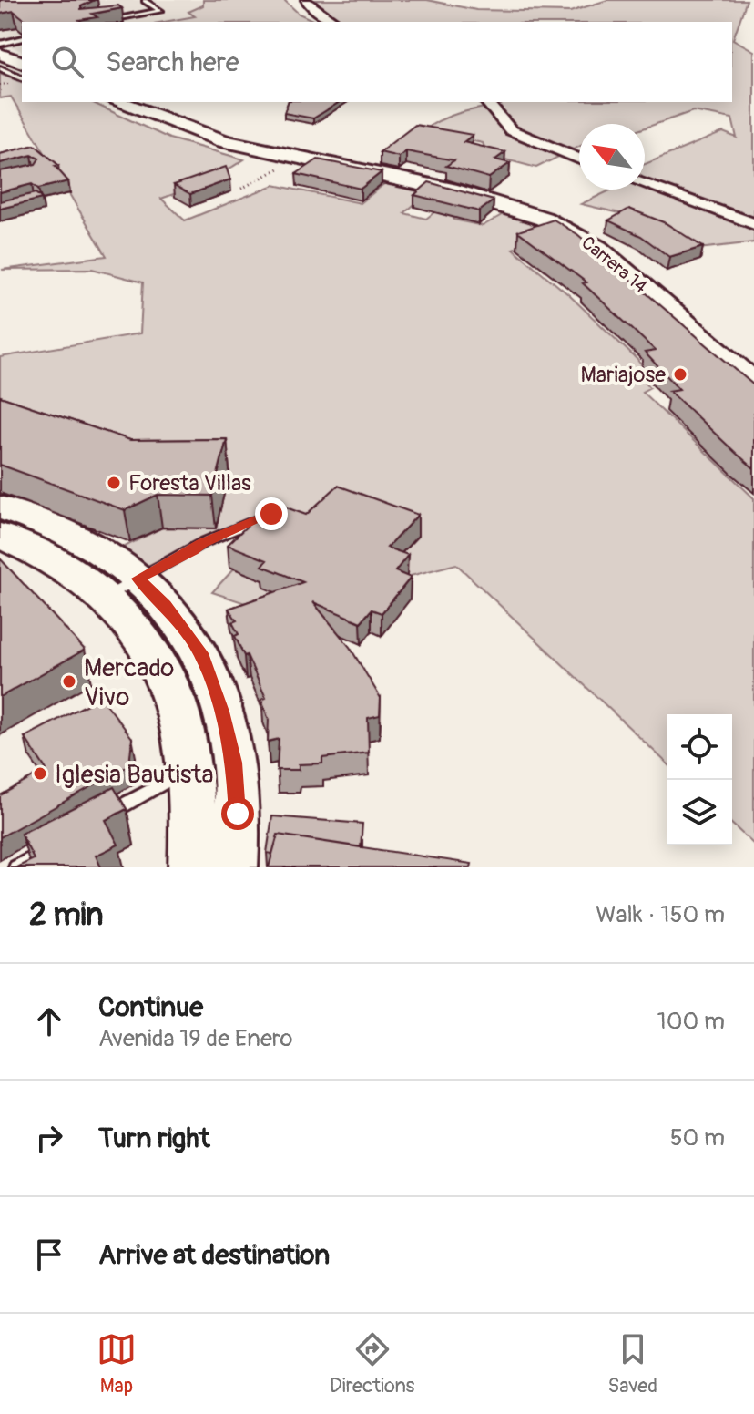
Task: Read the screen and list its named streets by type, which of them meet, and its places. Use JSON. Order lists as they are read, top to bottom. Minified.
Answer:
{"streets":{"main road":["Carrera 14"]},"places":["Mariajose","Foresta Villas","Mercado Vivo","Iglesia Bautista"],"north":"top left","page":{"search":"Search here","heading":["2 min","Walk · 150 m"],"list":[["Continue","Avenida 19 de Enero","100 m"],["Turn right","50 m"],"Arrive at destination"],"nav":["Map","Directions","Saved"]}}
